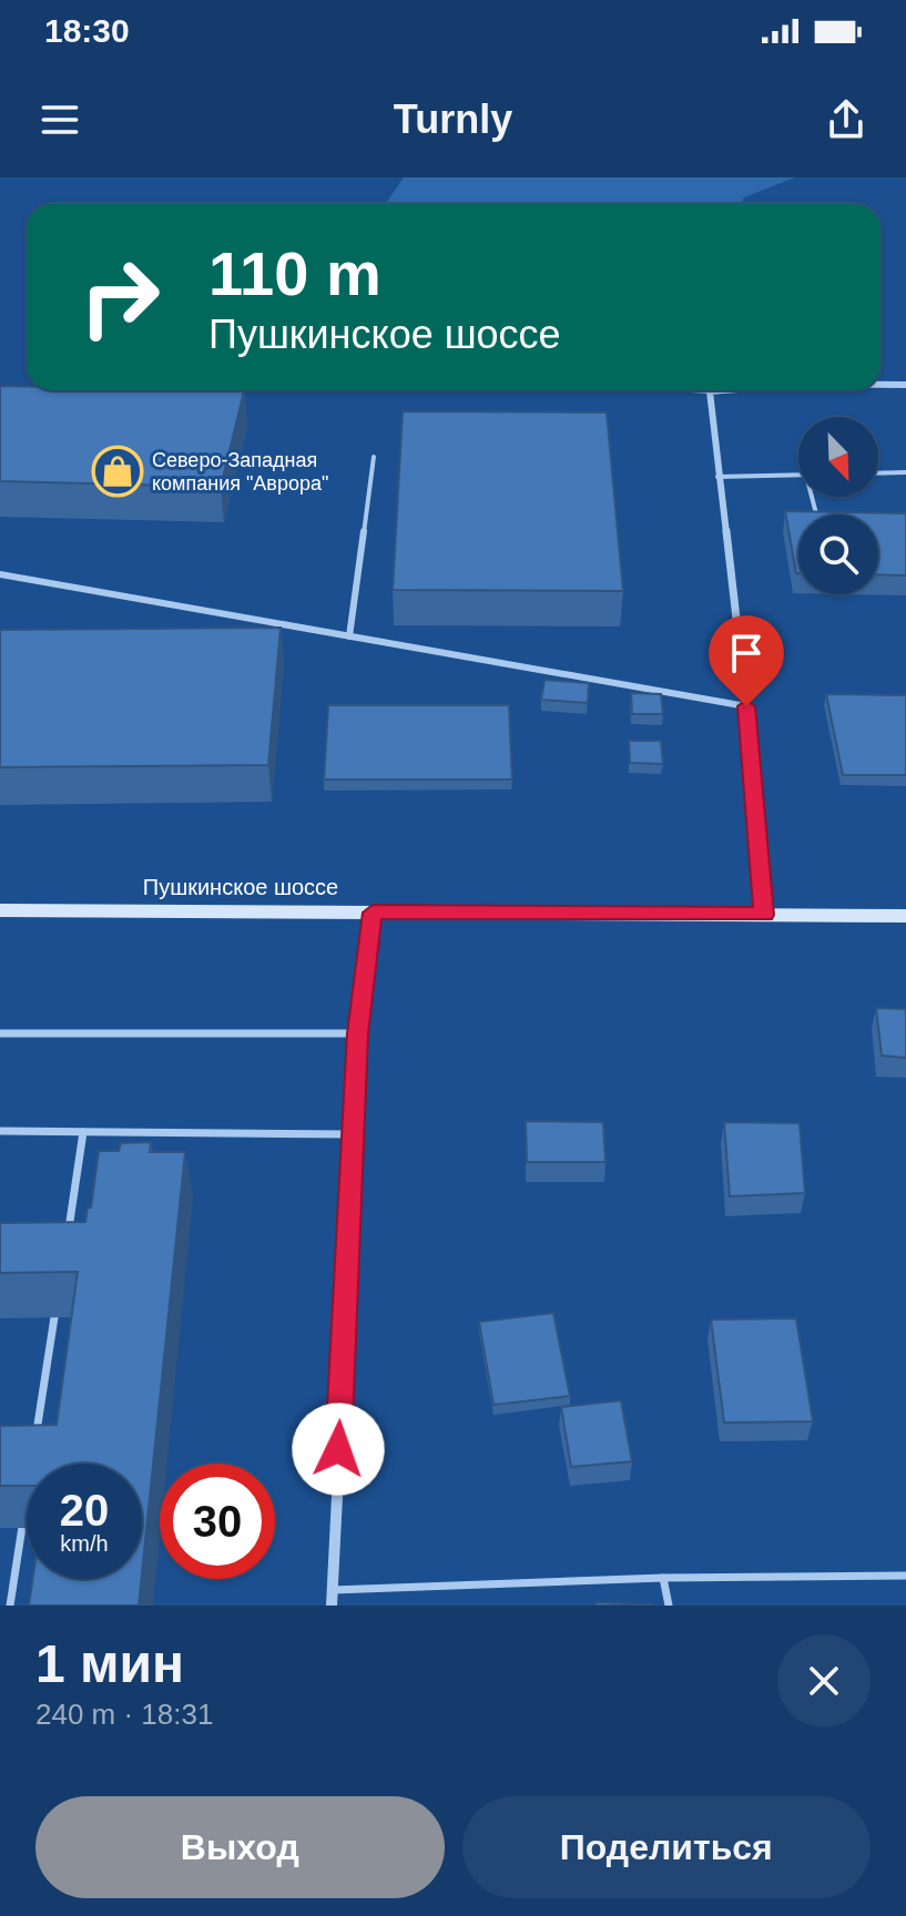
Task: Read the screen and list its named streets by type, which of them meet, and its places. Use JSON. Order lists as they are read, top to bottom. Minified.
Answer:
{"streets":{"main road":["Пушкинское шоссе"]},"places":{"shop":["Северо-Западная компания \"Аврора\""]},"north":"bottom right","page":{"status":"18:30","header":"Turnly","turn":["110 m","Пушкинское шоссе"],"speed":"20 km/h","limit":"30","heading":["1 мин","240 m · 18:31"],"buttons":["Выход","Поделиться"]}}
